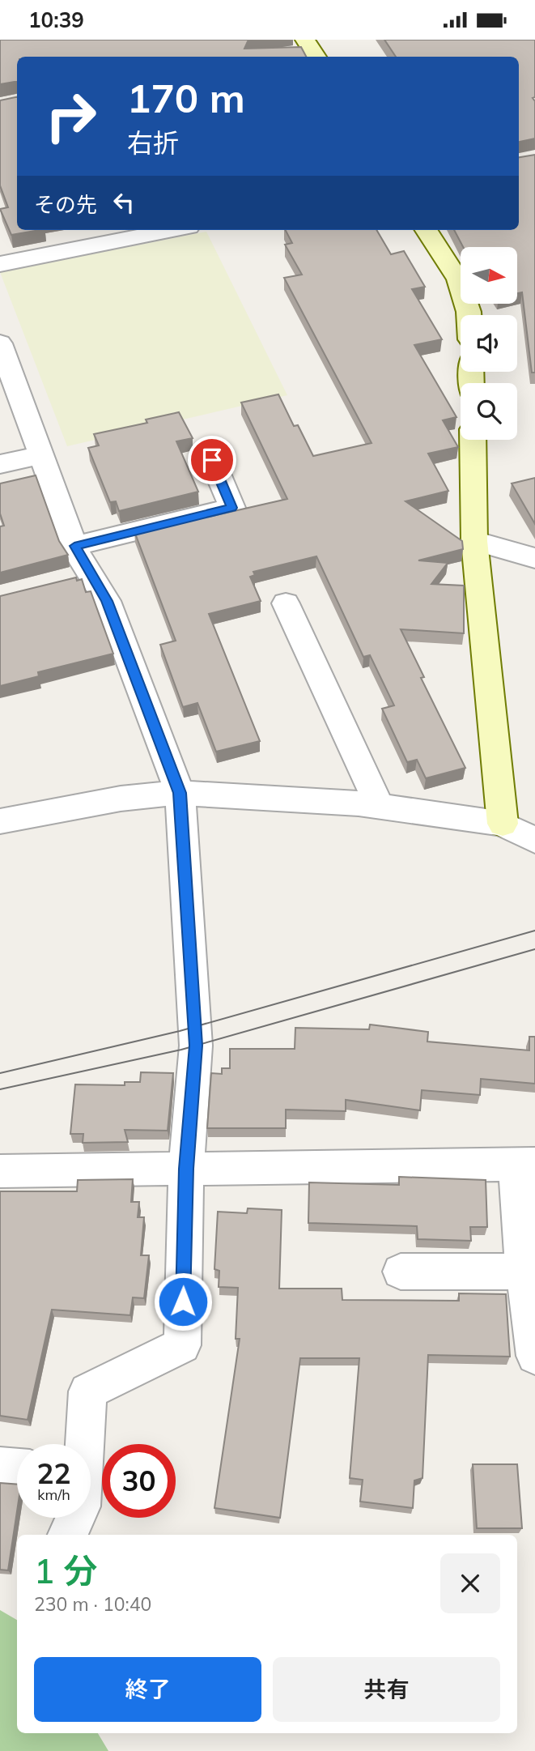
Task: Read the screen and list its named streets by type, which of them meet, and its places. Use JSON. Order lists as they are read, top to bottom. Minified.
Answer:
{"north":"right","page":{"status":"10:39","turn":["170 m","右折"],"then":"その先","speed":"22 km/h","limit":"30","heading":["1 分","230 m · 10:40"],"buttons":["終了","共有"]}}
